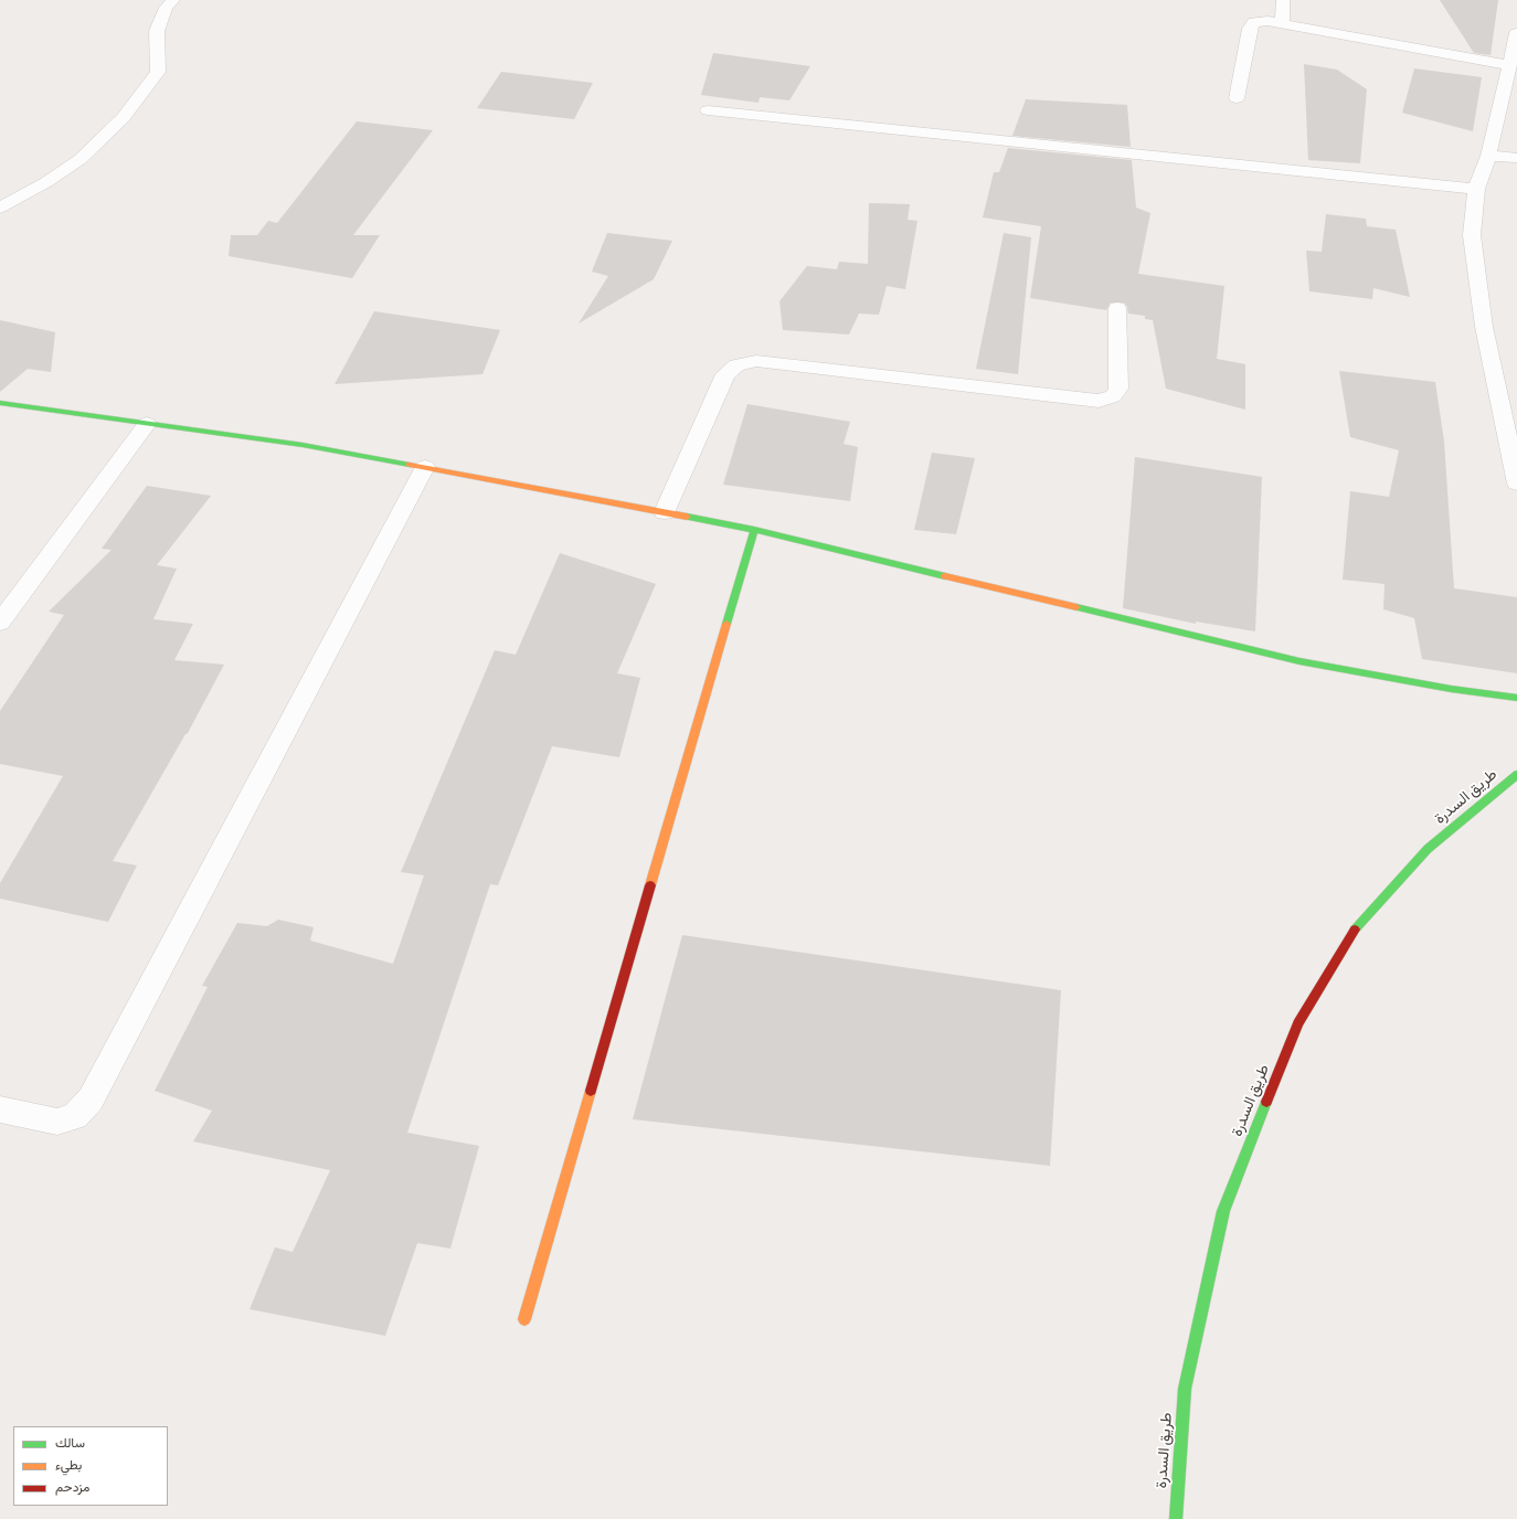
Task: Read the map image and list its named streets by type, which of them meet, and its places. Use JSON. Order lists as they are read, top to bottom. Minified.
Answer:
{"streets":{"street":["طريق السدرة"]},"legend":["سالك","بطيء","مزدحم"]}
